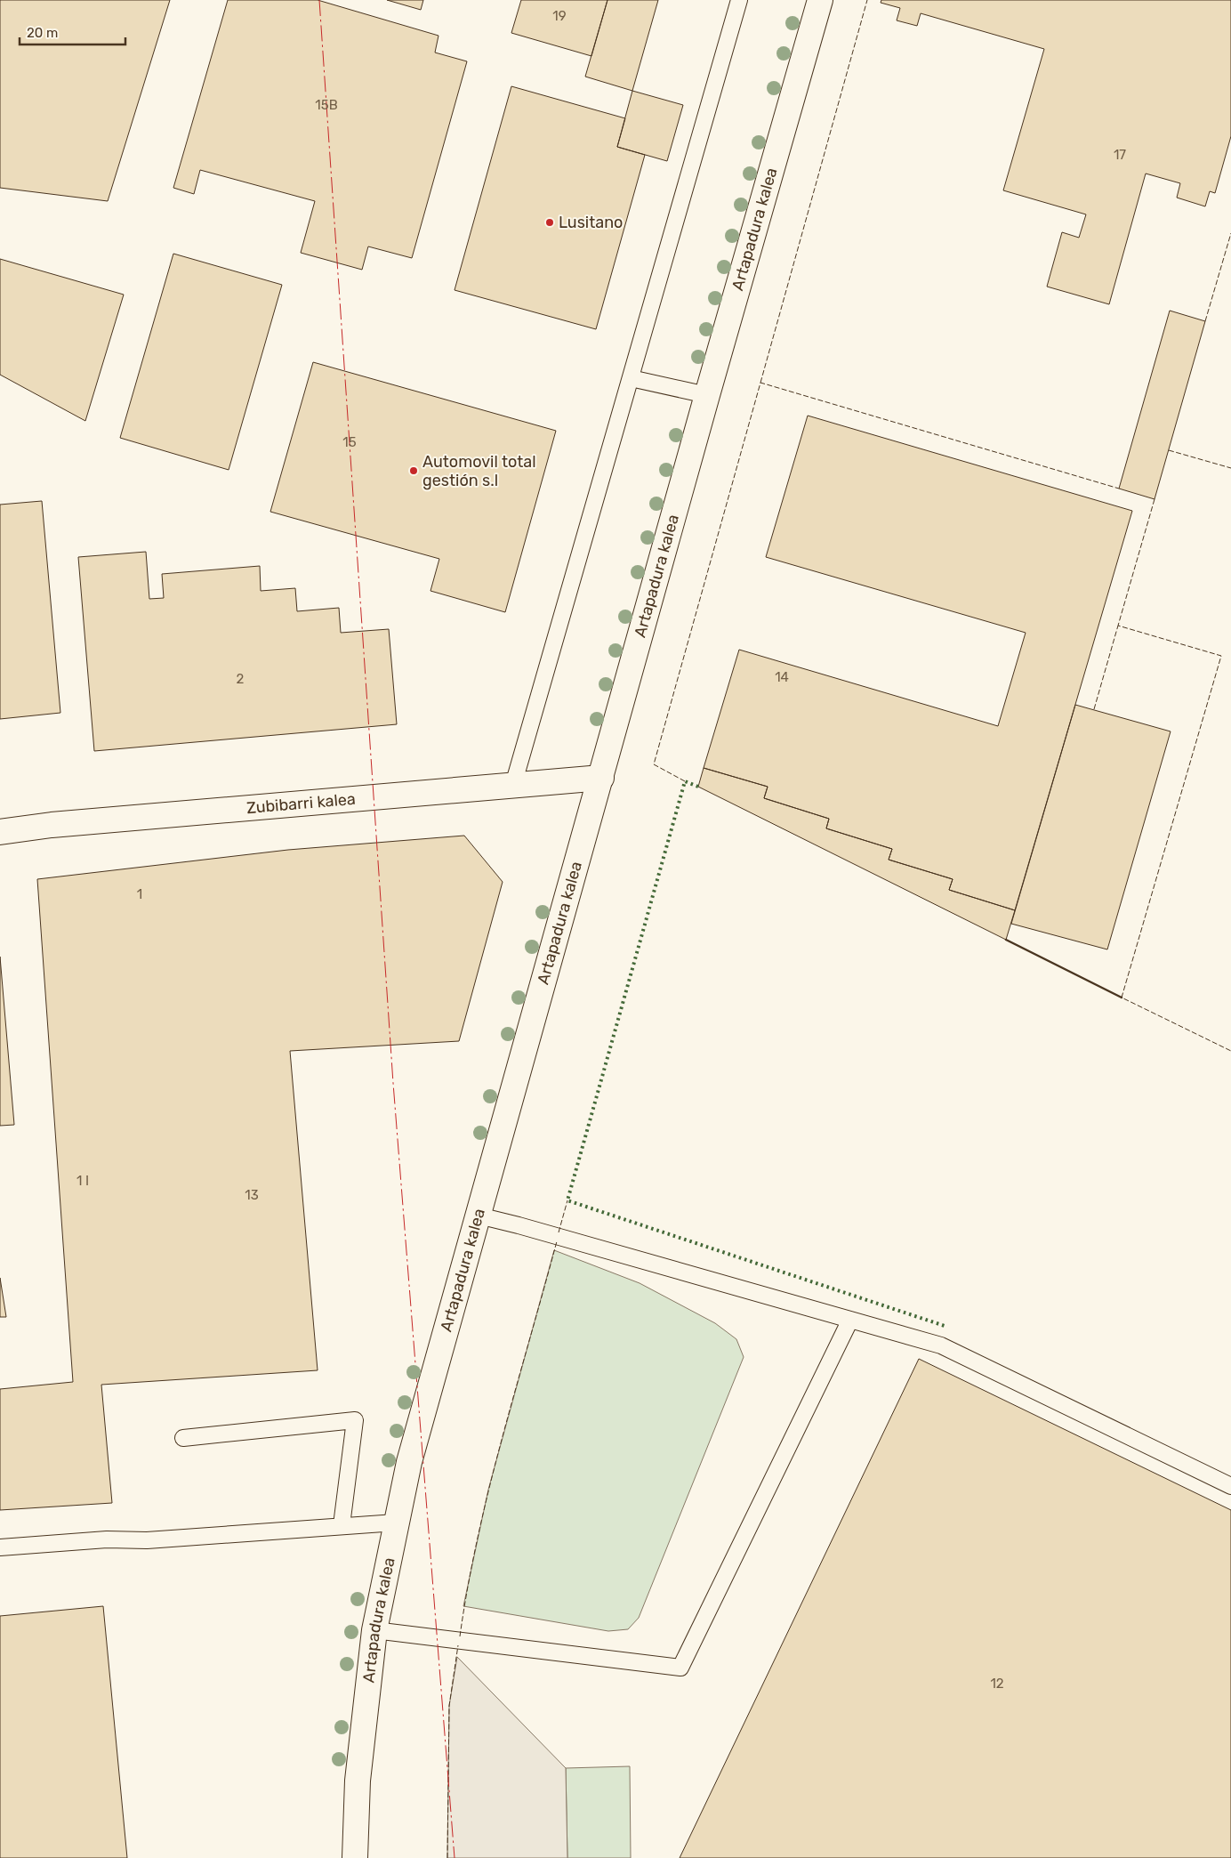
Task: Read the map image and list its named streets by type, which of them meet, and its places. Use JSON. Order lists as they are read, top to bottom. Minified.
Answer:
{"streets":{"street":["Artapadura kalea","Zubibarri kalea"]},"crossings":[["Artapadura kalea","Zubibarri kalea"]],"places":["Lusitano","Automovil total gestión s.l"],"house_numbers":["19","15B","17","15","14","2","1","1 I","13","12"],"scale_bar":"20 m"}
